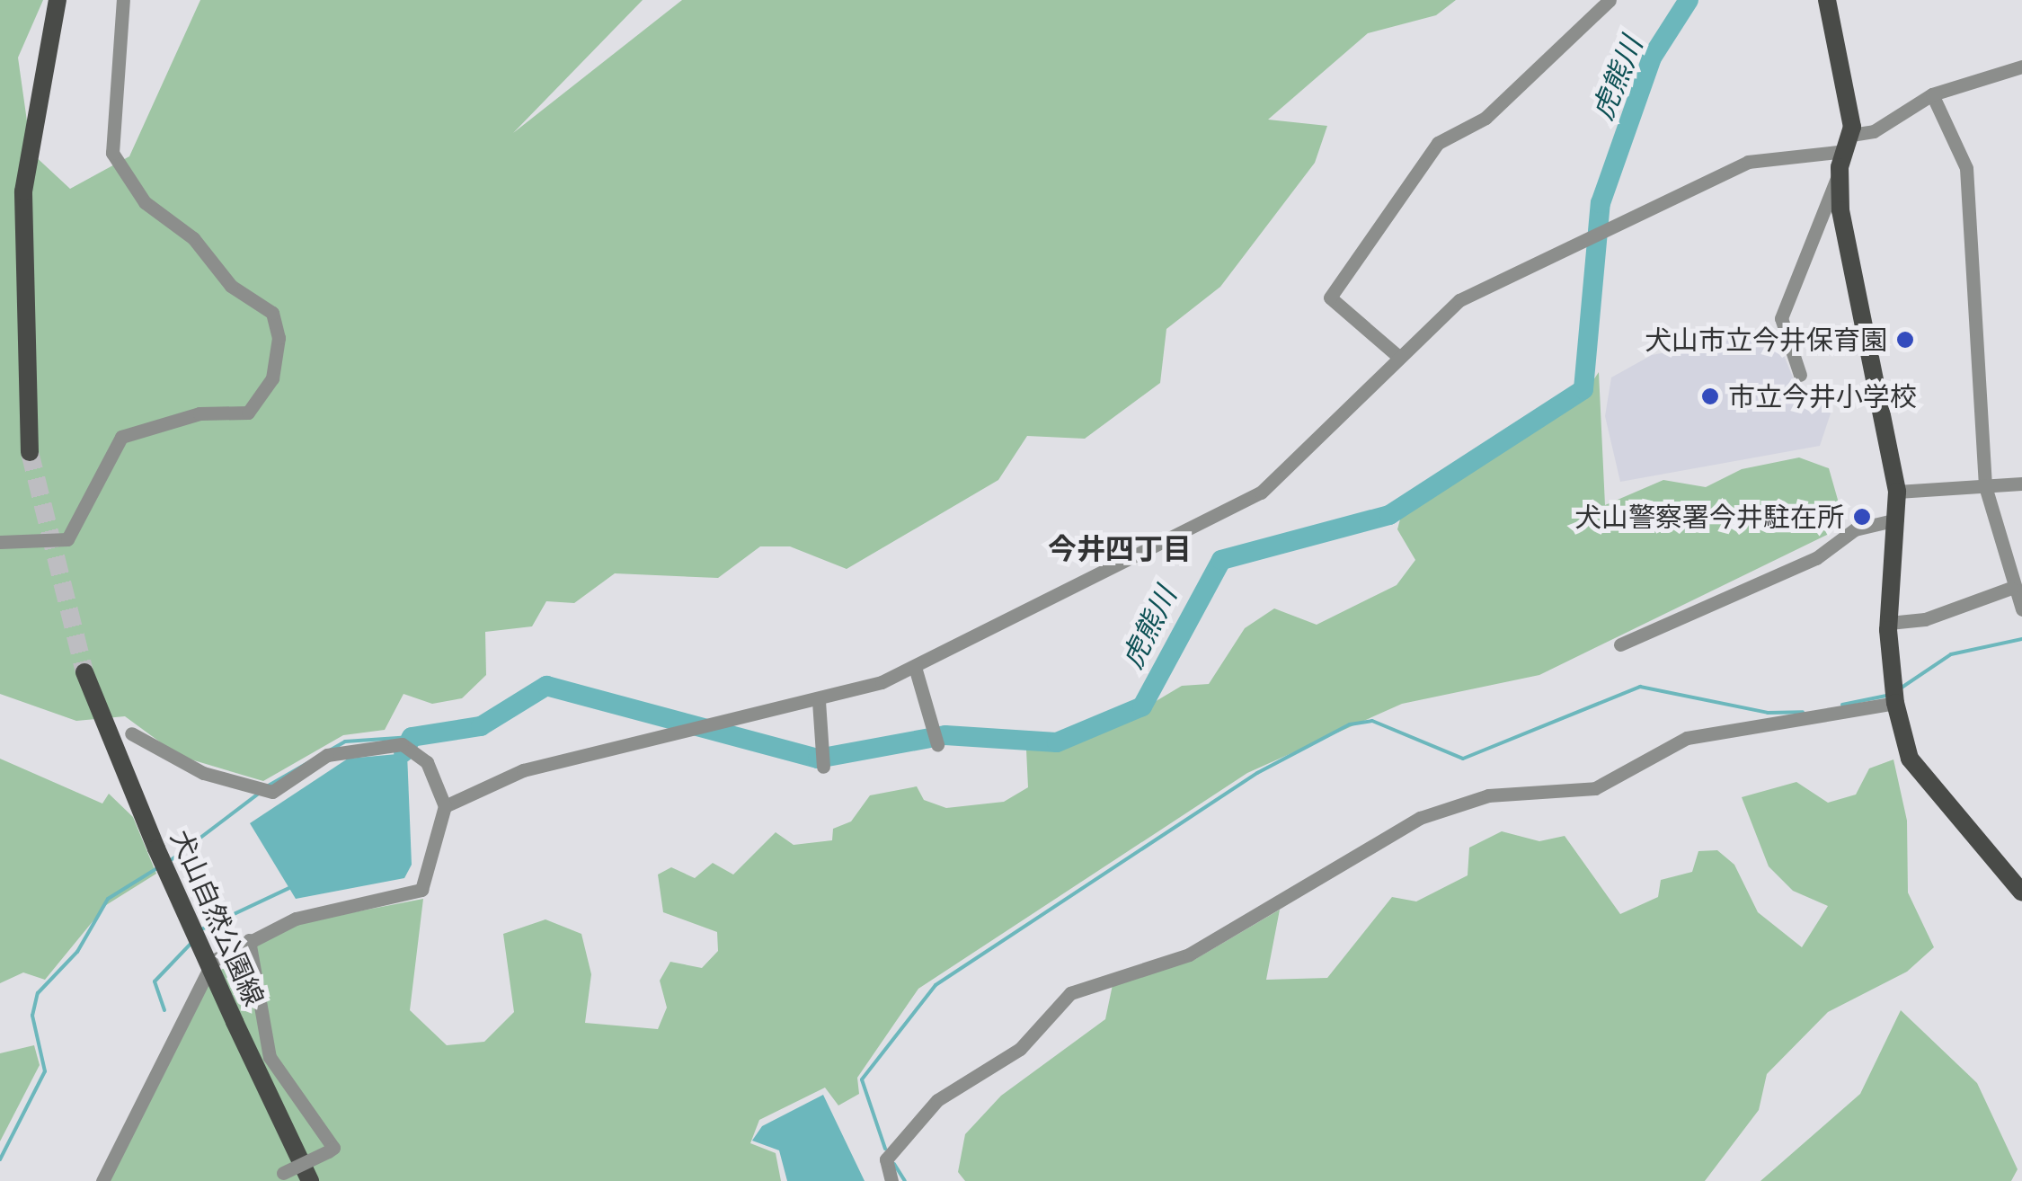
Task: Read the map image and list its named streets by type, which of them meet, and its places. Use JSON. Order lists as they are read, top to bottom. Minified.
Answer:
{"streets":{"main road":["犬山自然公園線"]},"districts":["今井四丁目"],"water":["虎熊川"],"places":["犬山市立今井保育園","市立今井小学校","犬山警察署今井駐在所"]}
